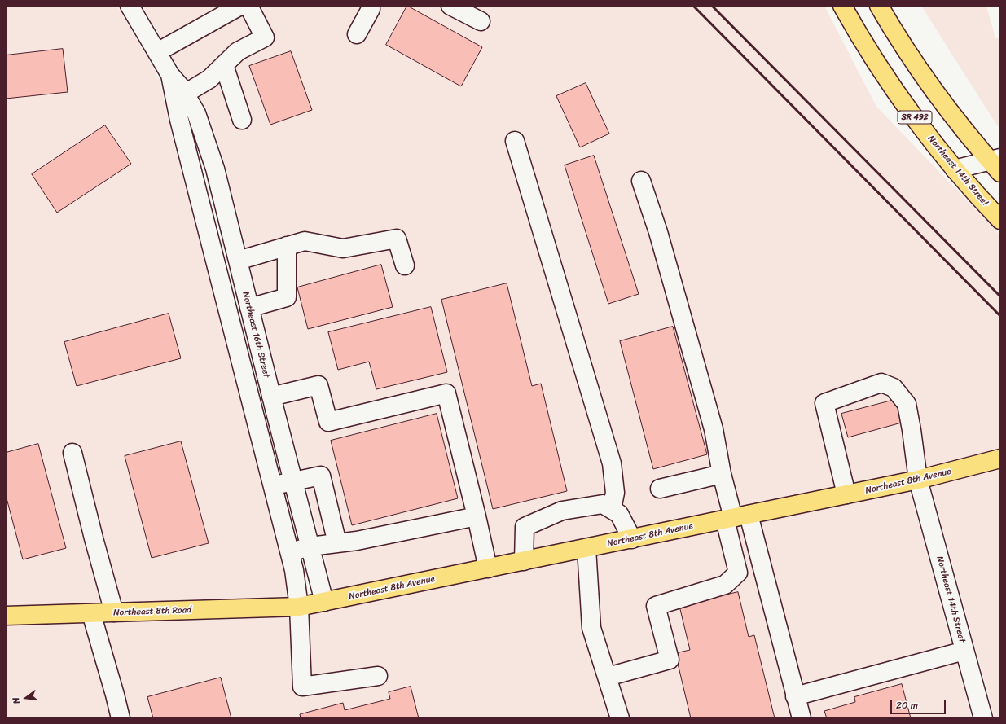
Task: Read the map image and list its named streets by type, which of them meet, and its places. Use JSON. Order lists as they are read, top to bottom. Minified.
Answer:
{"streets":{"main road":["SR 492","Northeast 14th Street","Northeast 8th Avenue","Northeast 8th Road"],"street":["Northeast 16th Street"]},"crossings":[["Northeast 14th Street","Northeast 8th Avenue"],["Northeast 16th Street","Northeast 8th Avenue"],["Northeast 16th Street","Northeast 8th Road"],["Northeast 8th Avenue","Northeast 8th Road"]],"scale_bar":"20 m","north":"left"}
